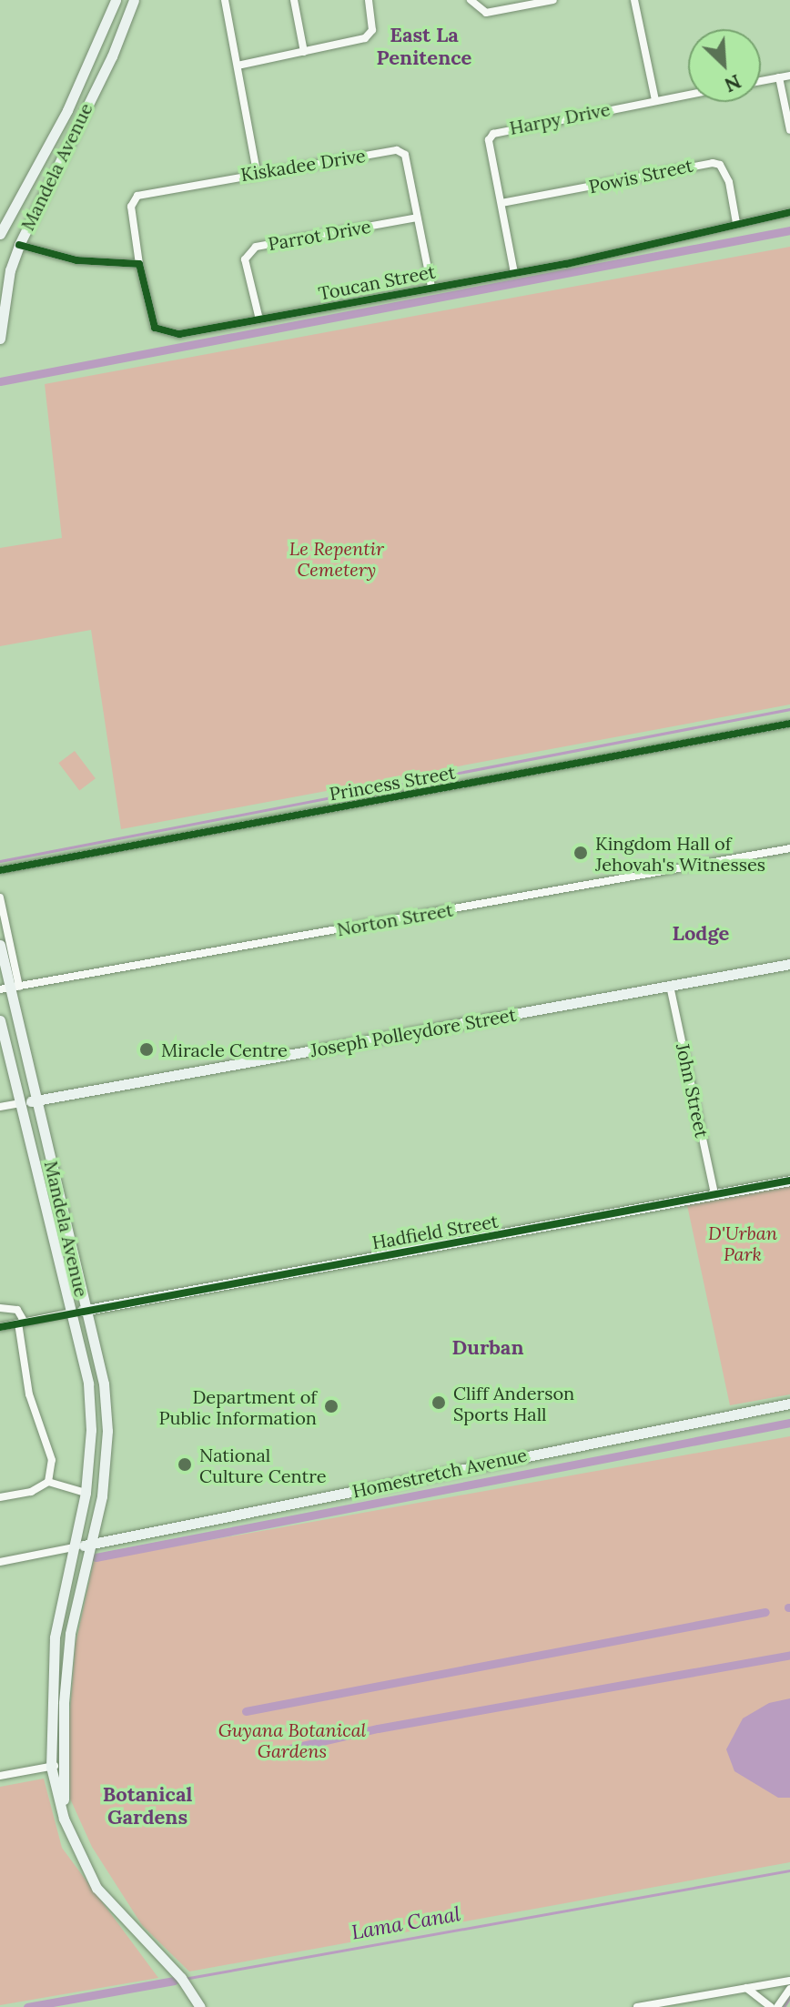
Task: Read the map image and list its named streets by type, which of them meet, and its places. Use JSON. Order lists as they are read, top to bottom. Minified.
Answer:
{"streets":{"main road":["Mandela Avenue","Joseph Polleydore Street","Hadfield Street","Homestretch Avenue"],"street":["Harpy Drive","Kiskadee Drive","Powis Street","Parrot Drive","Toucan Street","Princess Street","Norton Street","John Street"]},"crossings":[["Harpy Drive","Powis Street"],["Harpy Drive","Toucan Street"],["Kiskadee Drive","Parrot Drive"],["Kiskadee Drive","Toucan Street"],["Mandela Avenue","Norton Street"],["Mandela Avenue","Joseph Polleydore Street"],["Mandela Avenue","Hadfield Street"],["Mandela Avenue","Homestretch Avenue"],["Powis Street","Toucan Street"],["Parrot Drive","Toucan Street"],["Joseph Polleydore Street","John Street"],["John Street","Hadfield Street"]],"districts":["East La Penitence","Lodge","Durban","Botanical Gardens"],"water":["Lama Canal"],"parks":["Le Repentir Cemetery","D'Urban Park","Guyana Botanical Gardens"],"places":["Kingdom Hall of Jehovah's Witnesses","Miracle Centre","Cliff Anderson Sports Hall","Department of Public Information","National Culture Centre"],"north":"bottom right"}
